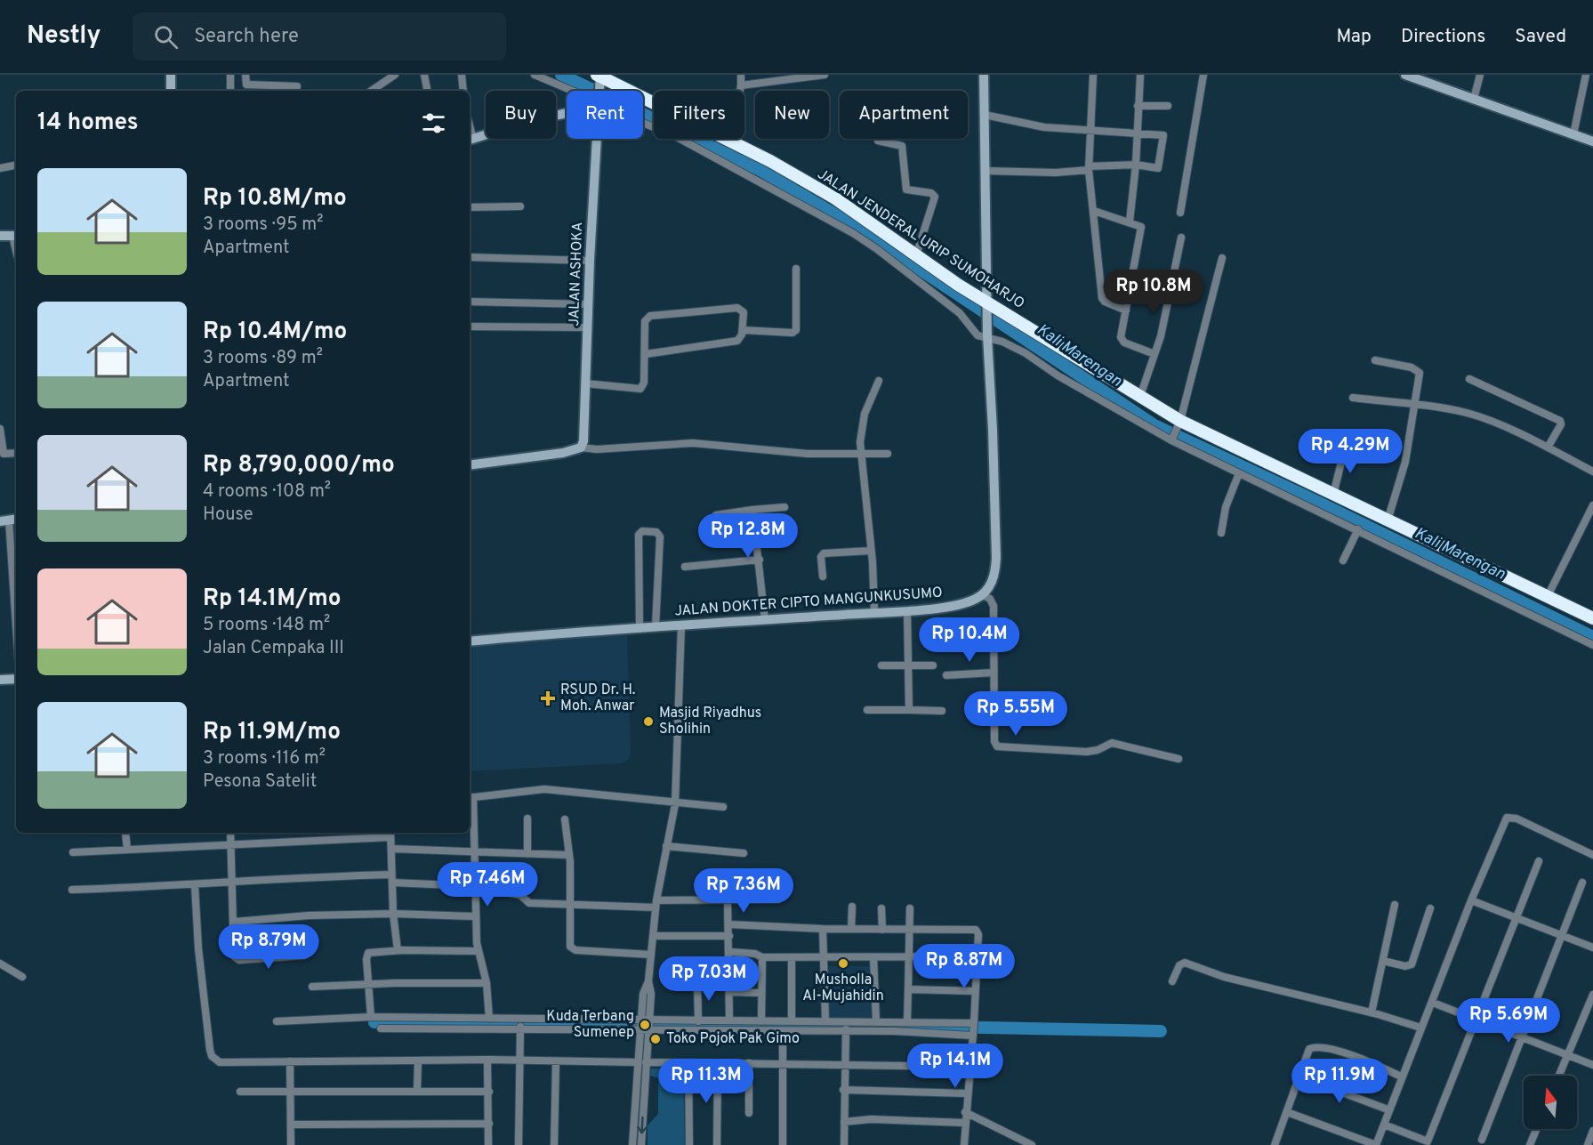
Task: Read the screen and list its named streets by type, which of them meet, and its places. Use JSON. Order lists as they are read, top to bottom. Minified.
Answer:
{"streets":{"highway":["JALAN JENDERAL URIP SUMOHARJO"],"street":["JALAN ASHOKA","JALAN DOKTER CIPTO MANGUNKUSUMO"]},"crossings":[["JALAN JENDERAL URIP SUMOHARJO","JALAN ASHOKA"]],"water":["Kali Marengan"],"places":{"health":["RSUD Dr. H. Moh. Anwar"],"other":["Masjid Riyadhus Sholihin","Musholla Al-Mujahidin","Kuda Terbang Sumenep","Toko Pojok Pak Gimo"]},"north":"top","page":{"header":"Nestly","search":"Search here","nav":["Map","Directions","Saved"],"chip":["Buy","Rent","Filters","New","Apartment"],"heading":"14 homes","list":[{"name":"Rp 10.8M/mo","note":"3 rooms · 95 m² · Apartment"},{"name":"Rp 10.4M/mo","note":"3 rooms · 89 m² · Apartment"},{"name":"Rp 8,790,000/mo","note":"4 rooms · 108 m² · House"},{"name":"Rp 14.1M/mo","note":"5 rooms · 148 m² · Jalan Cempaka III"},{"name":"Rp 11.9M/mo","note":"3 rooms · 116 m² · Pesona Satelit"}],"price":["Rp 10.8M","Rp 4.29M","Rp 12.8M","Rp 10.4M","Rp 5.55M","Rp 7.46M","Rp 7.36M","Rp 8.79M","Rp 8.87M","Rp 7.03M","Rp 5.69M","Rp 14.1M","Rp 11.3M","Rp 11.9M"]}}
